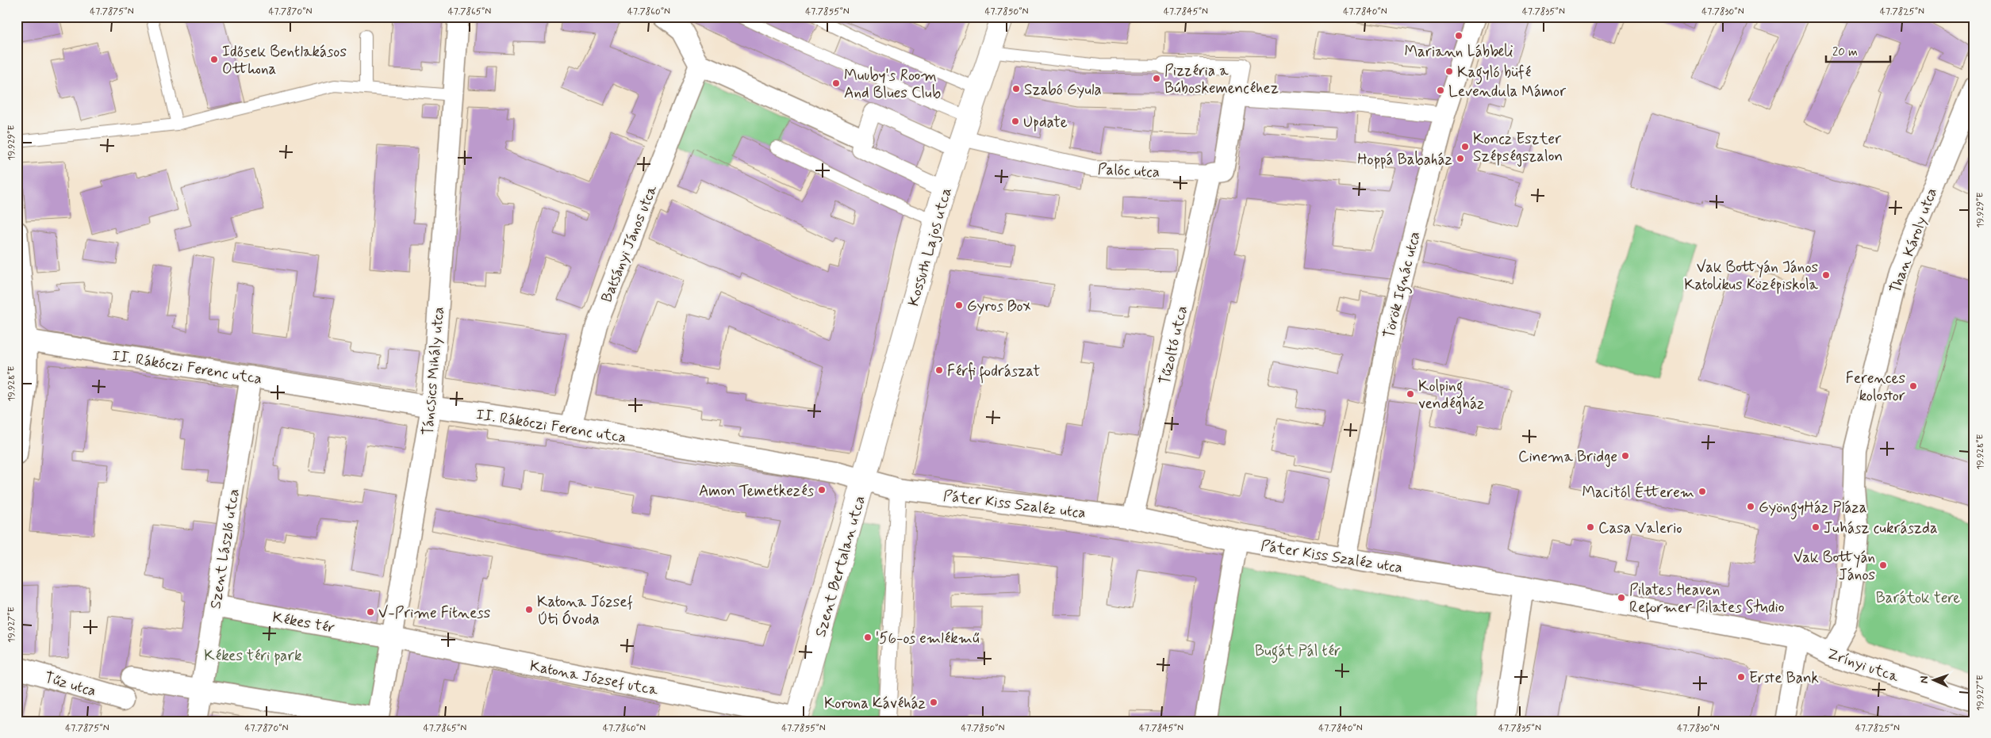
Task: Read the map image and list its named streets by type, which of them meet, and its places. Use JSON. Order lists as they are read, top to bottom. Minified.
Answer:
{"streets":{"main road":["Kossuth Lajos utca","Szent Bertalan utca"],"street":["Palóc utca","Than Károly utca","Batsányi János utca","Török Ignác utca","Tűzoltó utca","II. Rákóczi Ferenc utca","Táncsics Mihály utca","Páter Kiss Szaléz utca","Szent László utca","Kékes tér","Zrínyi utca","Katona József utca","Tűz utca"]},"crossings":[["Palóc utca","Kossuth Lajos utca"],["Palóc utca","Tűzoltó utca"],["Than Károly utca","Zrínyi utca"],["Batsányi János utca","II. Rákóczi Ferenc utca"],["Kossuth Lajos utca","II. Rákóczi Ferenc utca"],["Kossuth Lajos utca","Páter Kiss Szaléz utca"],["Kossuth Lajos utca","Szent Bertalan utca"],["Török Ignác utca","Páter Kiss Szaléz utca"],["Tűzoltó utca","Páter Kiss Szaléz utca"],["II. Rákóczi Ferenc utca","Táncsics Mihály utca"],["II. Rákóczi Ferenc utca","Páter Kiss Szaléz utca"],["II. Rákóczi Ferenc utca","Szent László utca"],["II. Rákóczi Ferenc utca","Szent Bertalan utca"],["Táncsics Mihály utca","Kékes tér"],["Táncsics Mihály utca","Katona József utca"],["Páter Kiss Szaléz utca","Szent Bertalan utca"],["Páter Kiss Szaléz utca","Zrínyi utca"],["Szent László utca","Kékes tér"],["Szent Bertalan utca","Katona József utca"],["Kékes tér","Katona József utca"]],"parks":["Barátok tere","Bugát Pál tér","Kékes téri park"],"places":["Mariann Lábbeli","Idősek Bentlakásos Otthona","Kagyló büfé","Pizzéria a Búboskemencéhez","Muuby's Room And Blues Club","Szabó Gyula","Levendula Mámor","Update","Koncz Eszter Szépségszalon","Hoppá Babaház","Vak Bottyán János Katolikus Középiskola","Gyros Box","Férfi fodrászat","Ferences kolostor","Kolping vendégház","Cinema Bridge","Amon Temetkezés","Macitól Étterem","GyöngyHáz Pláza","Casa Valerio","Juhász cukrászda","Vak Bottyán János","Pilates Heaven Reformer Pilates Studio","Katona József Úti Óvoda","V-Prime Fitness","'56-os emlékmű","Erste Bank","Korona Kávéház"],"scale_bar":"20 m","north":"left","coordinates":["47.7875°N","47.7870°N","47.7865°N","47.7860°N","47.7855°N","47.7850°N","47.7845°N","47.7840°N","47.7835°N","47.7830°N","47.7825°N","19.929°E","19.928°E","19.927°E"]}
